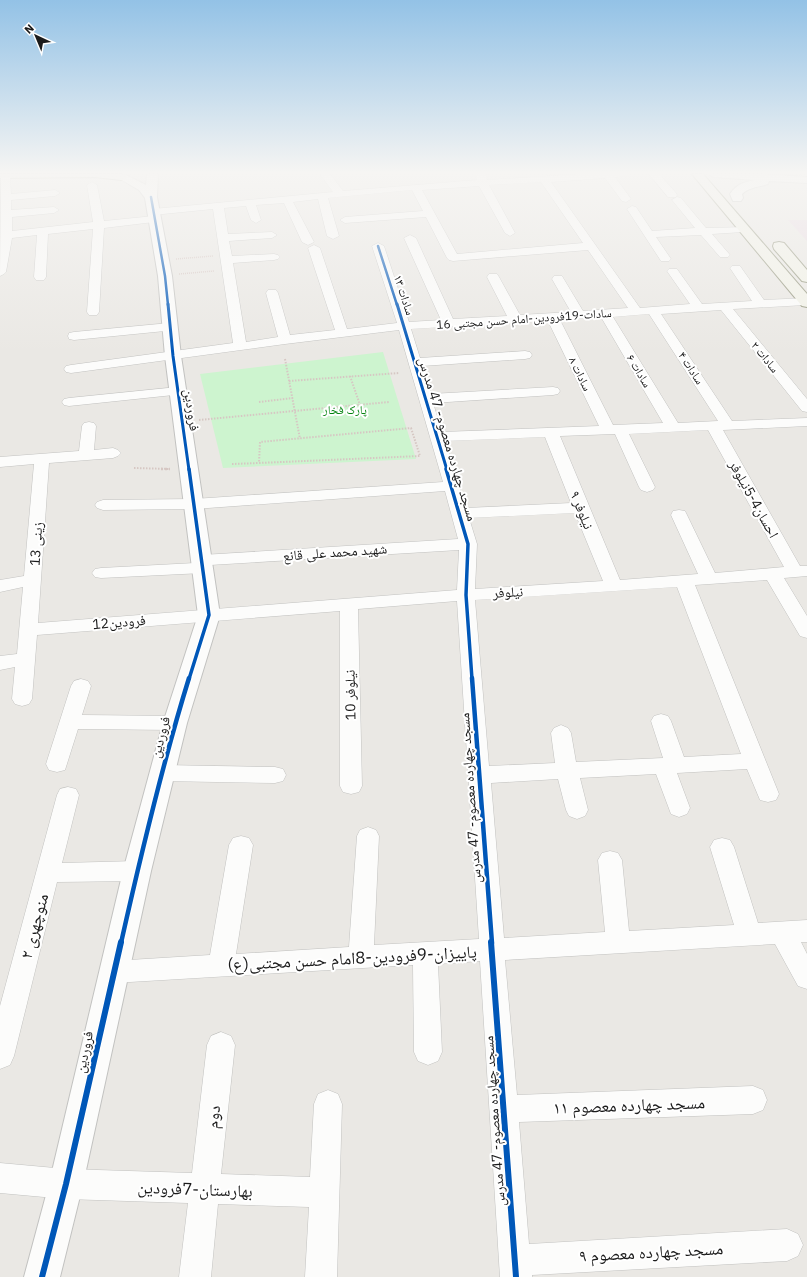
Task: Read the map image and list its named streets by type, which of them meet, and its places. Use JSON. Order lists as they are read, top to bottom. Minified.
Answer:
{"streets":{"street":["سادات ۱۳","سادات-19فرودین-امام حسن مجتبی 16","سادات ۲","سادات ۴","سادات ۶","سادات ۸","فروردین","مسجد چهارده معصوم- 47 مدرس","احسان4-5نیلوفر","نیلوفر ۹","زینی 13","شهید محمد علی قانع","نیلوفر","12فرودین","نیلوفر 10","منوچهری ۲","پاییزان-9فرودین-8امام حسن مجتبی(ع)","مسجد چهارده معصوم ۱۱","دوم","بهارستان-7فرودین","مسجد چهارده معصوم ۹"]},"crossings":[["سادات ۱۳","سادات-19فرودین-امام حسن مجتبی 16"],["سادات ۱۳","مسجد چهارده معصوم- 47 مدرس"],["سادات-19فرودین-امام حسن مجتبی 16","سادات ۲"],["سادات-19فرودین-امام حسن مجتبی 16","سادات ۴"],["سادات-19فرودین-امام حسن مجتبی 16","سادات ۶"],["سادات-19فرودین-امام حسن مجتبی 16","سادات ۸"],["سادات-19فرودین-امام حسن مجتبی 16","فروردین"],["سادات-19فرودین-امام حسن مجتبی 16","مسجد چهارده معصوم- 47 مدرس"],["سادات ۴","احسان4-5نیلوفر"],["فروردین","شهید محمد علی قانع"],["فروردین","نیلوفر"],["فروردین","12فرودین"],["فروردین","پاییزان-9فرودین-8امام حسن مجتبی(ع)"],["فروردین","بهارستان-7فرودین"],["مسجد چهارده معصوم- 47 مدرس","شهید محمد علی قانع"],["مسجد چهارده معصوم- 47 مدرس","نیلوفر"],["مسجد چهارده معصوم- 47 مدرس","پاییزان-9فرودین-8امام حسن مجتبی(ع)"],["مسجد چهارده معصوم- 47 مدرس","مسجد چهارده معصوم ۱۱"],["مسجد چهارده معصوم- 47 مدرس","مسجد چهارده معصوم ۹"],["احسان4-5نیلوفر","نیلوفر"],["نیلوفر ۹","نیلوفر"],["زینی 13","12فرودین"],["نیلوفر","12فرودین"],["نیلوفر","نیلوفر 10"],["دوم","بهارستان-7فرودین"]],"parks":["پارک فخار"],"north":"top left"}
